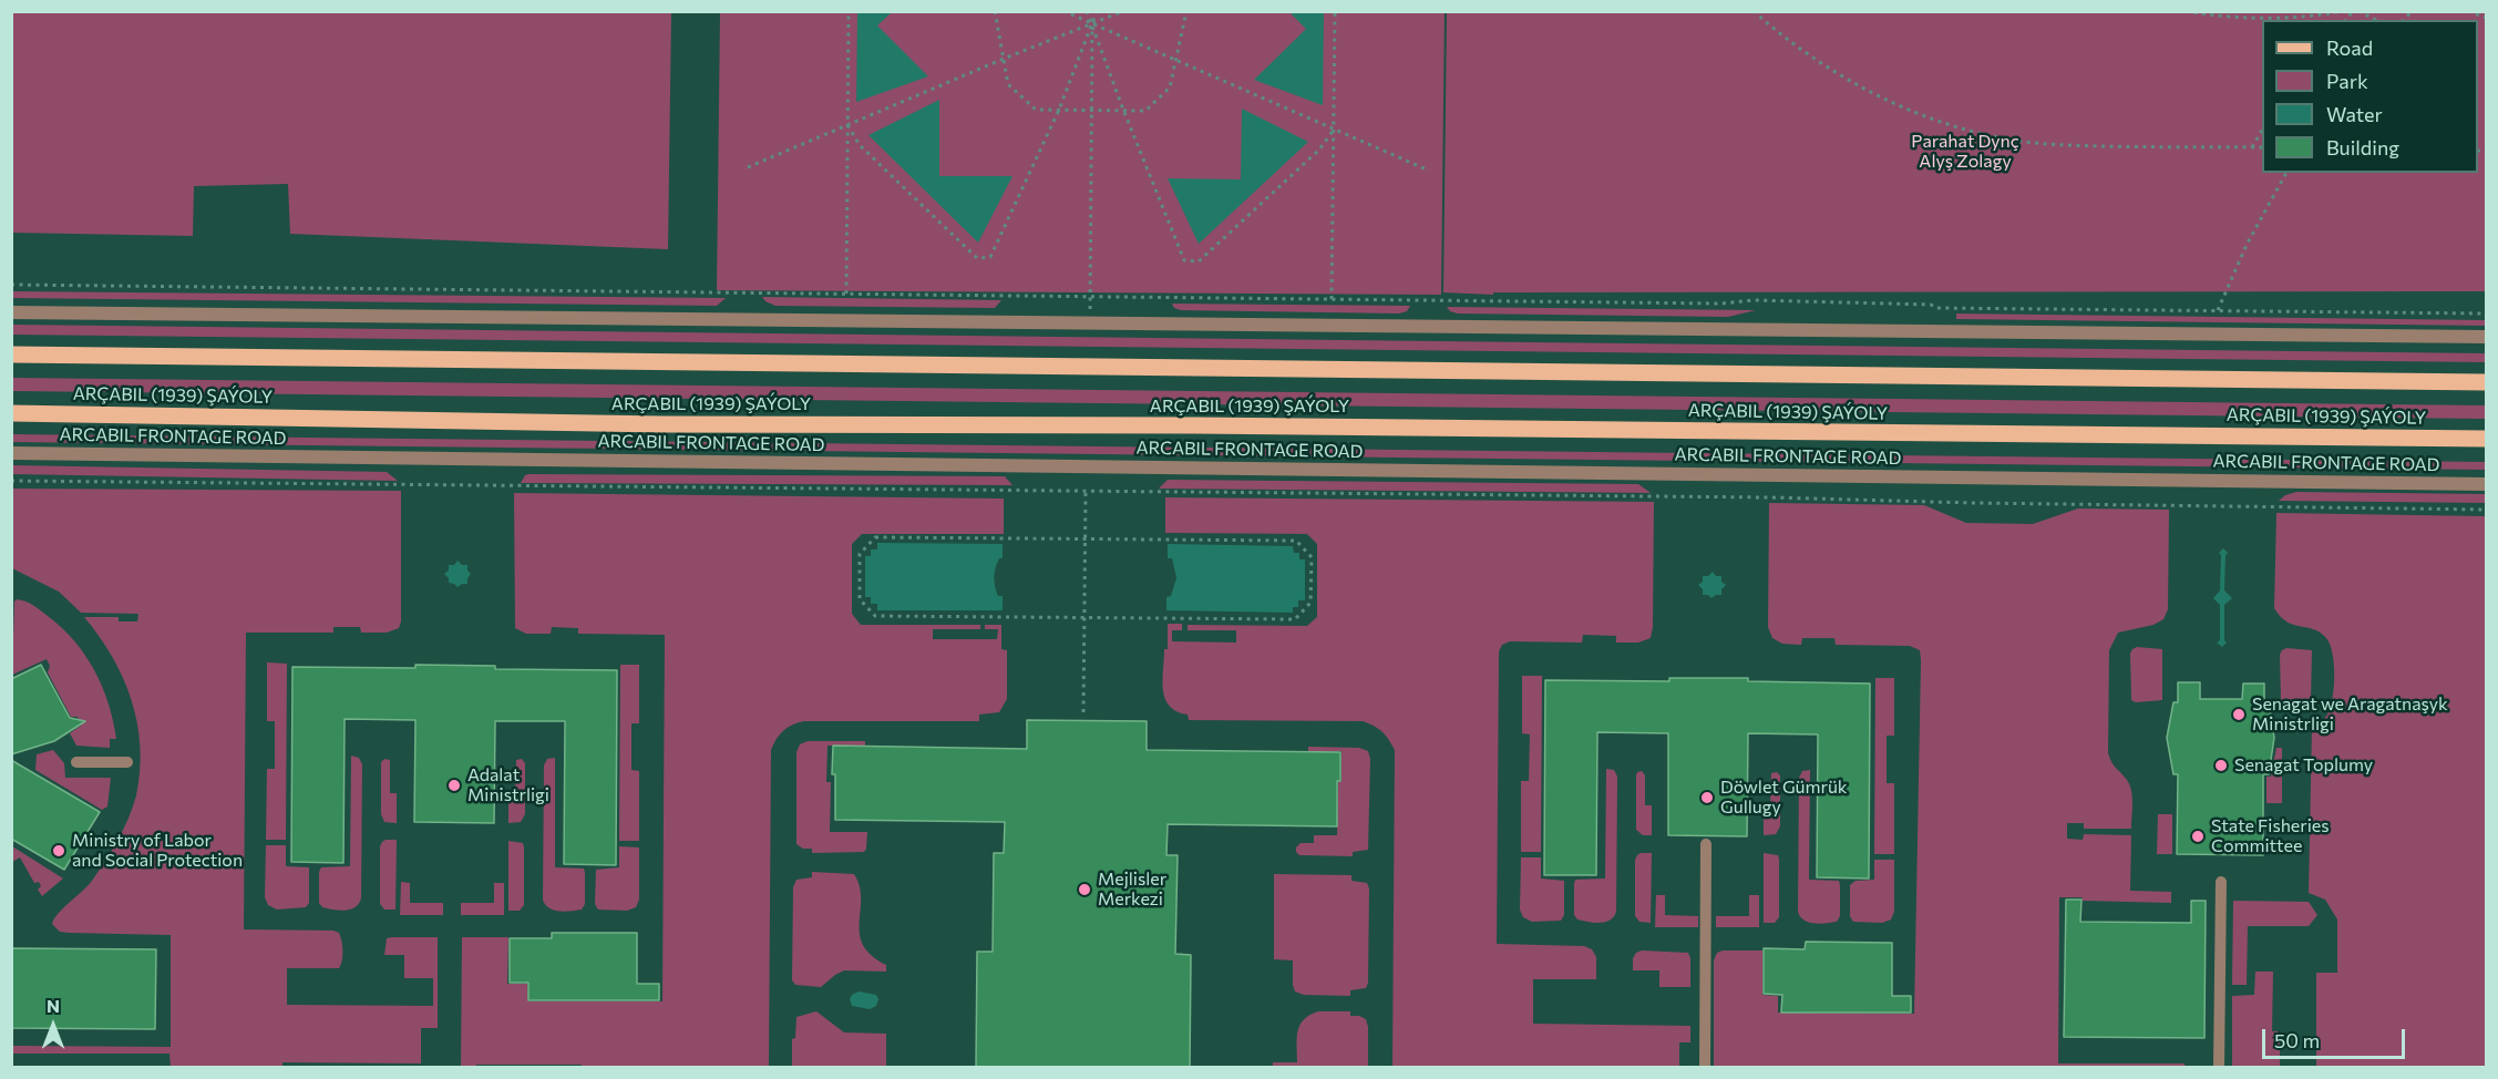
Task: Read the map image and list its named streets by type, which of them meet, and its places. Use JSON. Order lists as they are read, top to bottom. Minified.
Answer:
{"streets":{"main road":["ARÇABIL (1939) ŞAÝOLY"],"street":["ARCABIL FRONTAGE ROAD"]},"parks":["Parahat Dynç Alyş Zolagy"],"places":["Senagat we Aragatnaşyk Ministrligi","Senagat Toplumy","Adalat Ministrligi","Döwlet Gümrük Gullugy","State Fisheries Committee","Ministry of Labor and Social Protection","Mejlisler Merkezi"],"legend":["Road","Park","Water","Building"],"scale_bar":"50 m","north":"top"}
